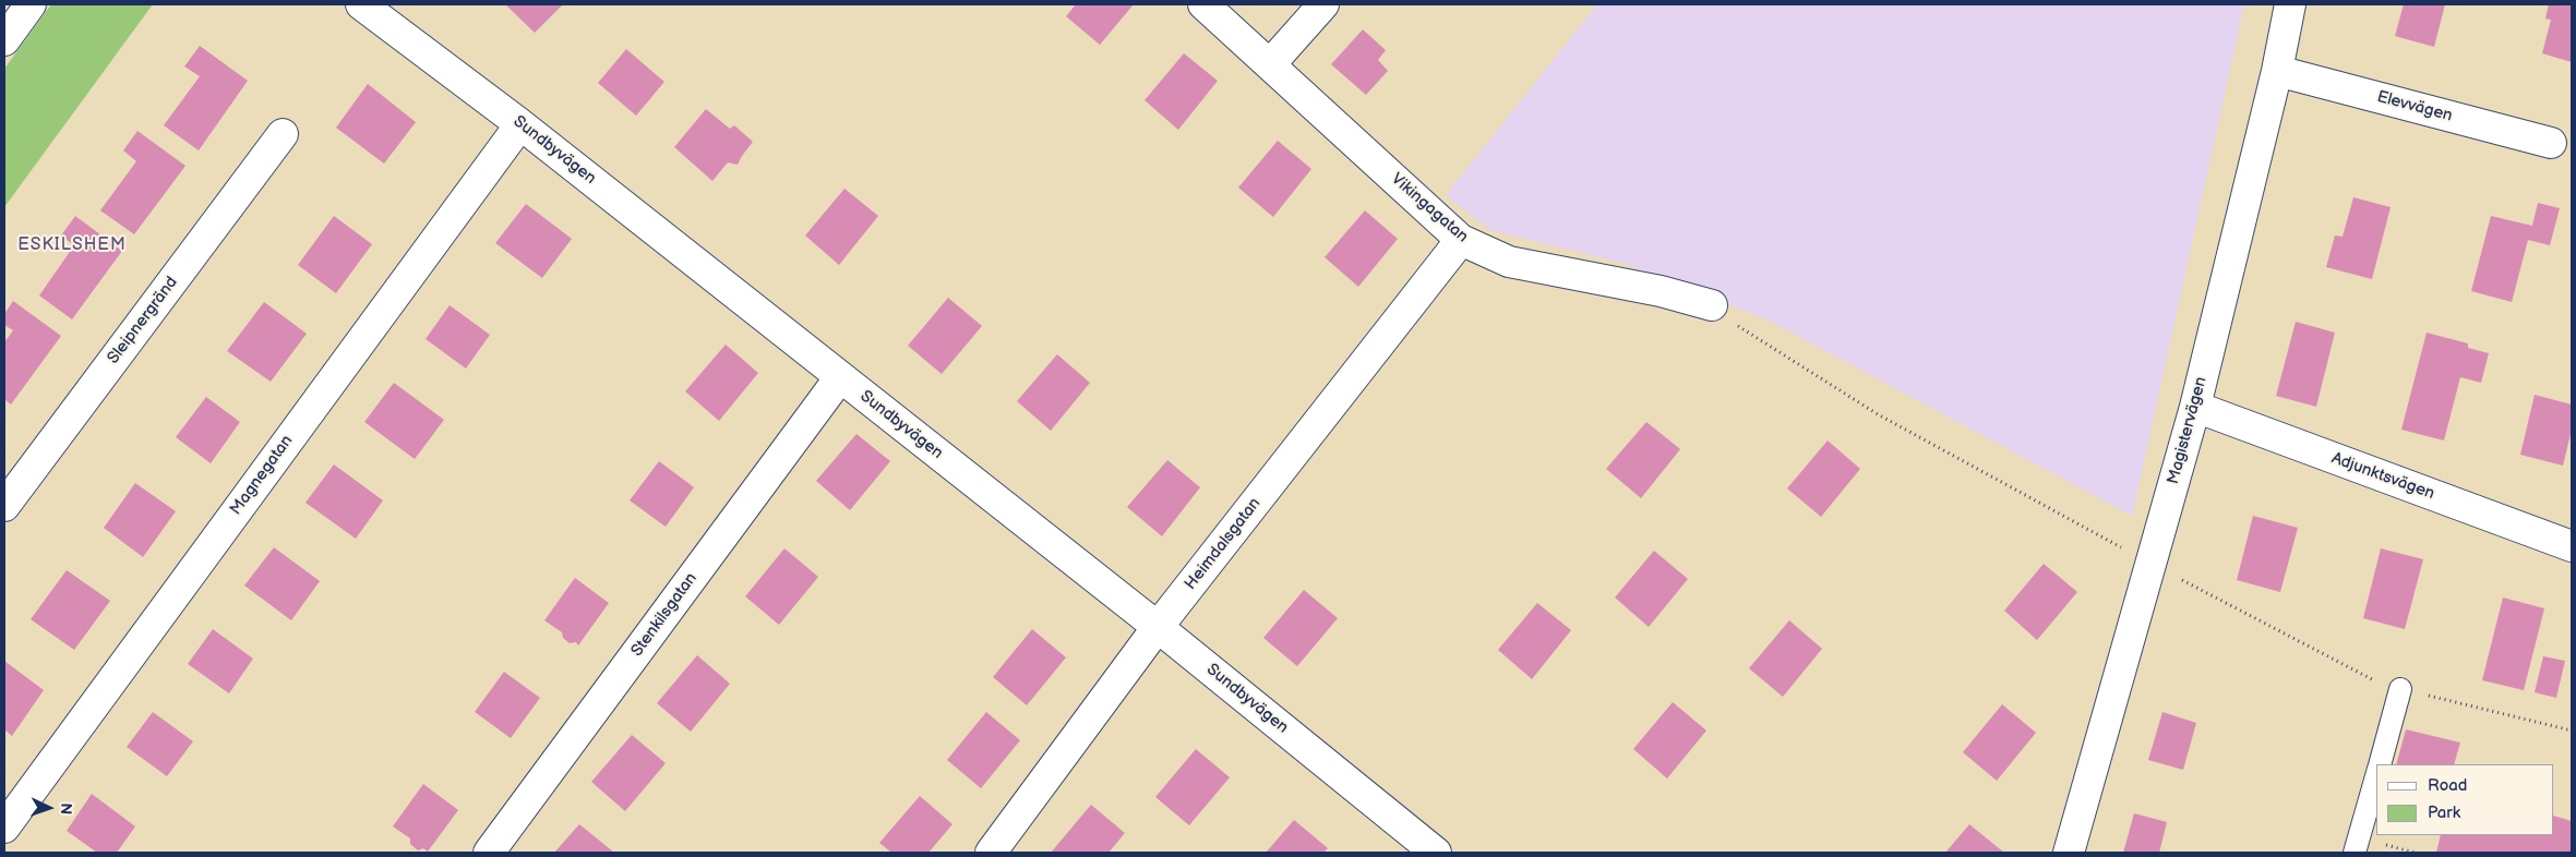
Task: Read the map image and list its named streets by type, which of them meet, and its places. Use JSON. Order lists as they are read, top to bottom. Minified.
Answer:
{"streets":{"street":["Elevvägen","Sundbyvägen","Vikingagatan","Sleipnergränd","Magistervägen","Magnegatan","Adjunktsvägen","Heimdalsgatan","Stenkilsgatan"]},"crossings":[["Elevvägen","Magistervägen"],["Sundbyvägen","Magnegatan"],["Sundbyvägen","Heimdalsgatan"],["Sundbyvägen","Stenkilsgatan"],["Vikingagatan","Heimdalsgatan"],["Magistervägen","Adjunktsvägen"]],"districts":["ESKILSHEM"],"legend":["Road","Park"],"north":"right"}
